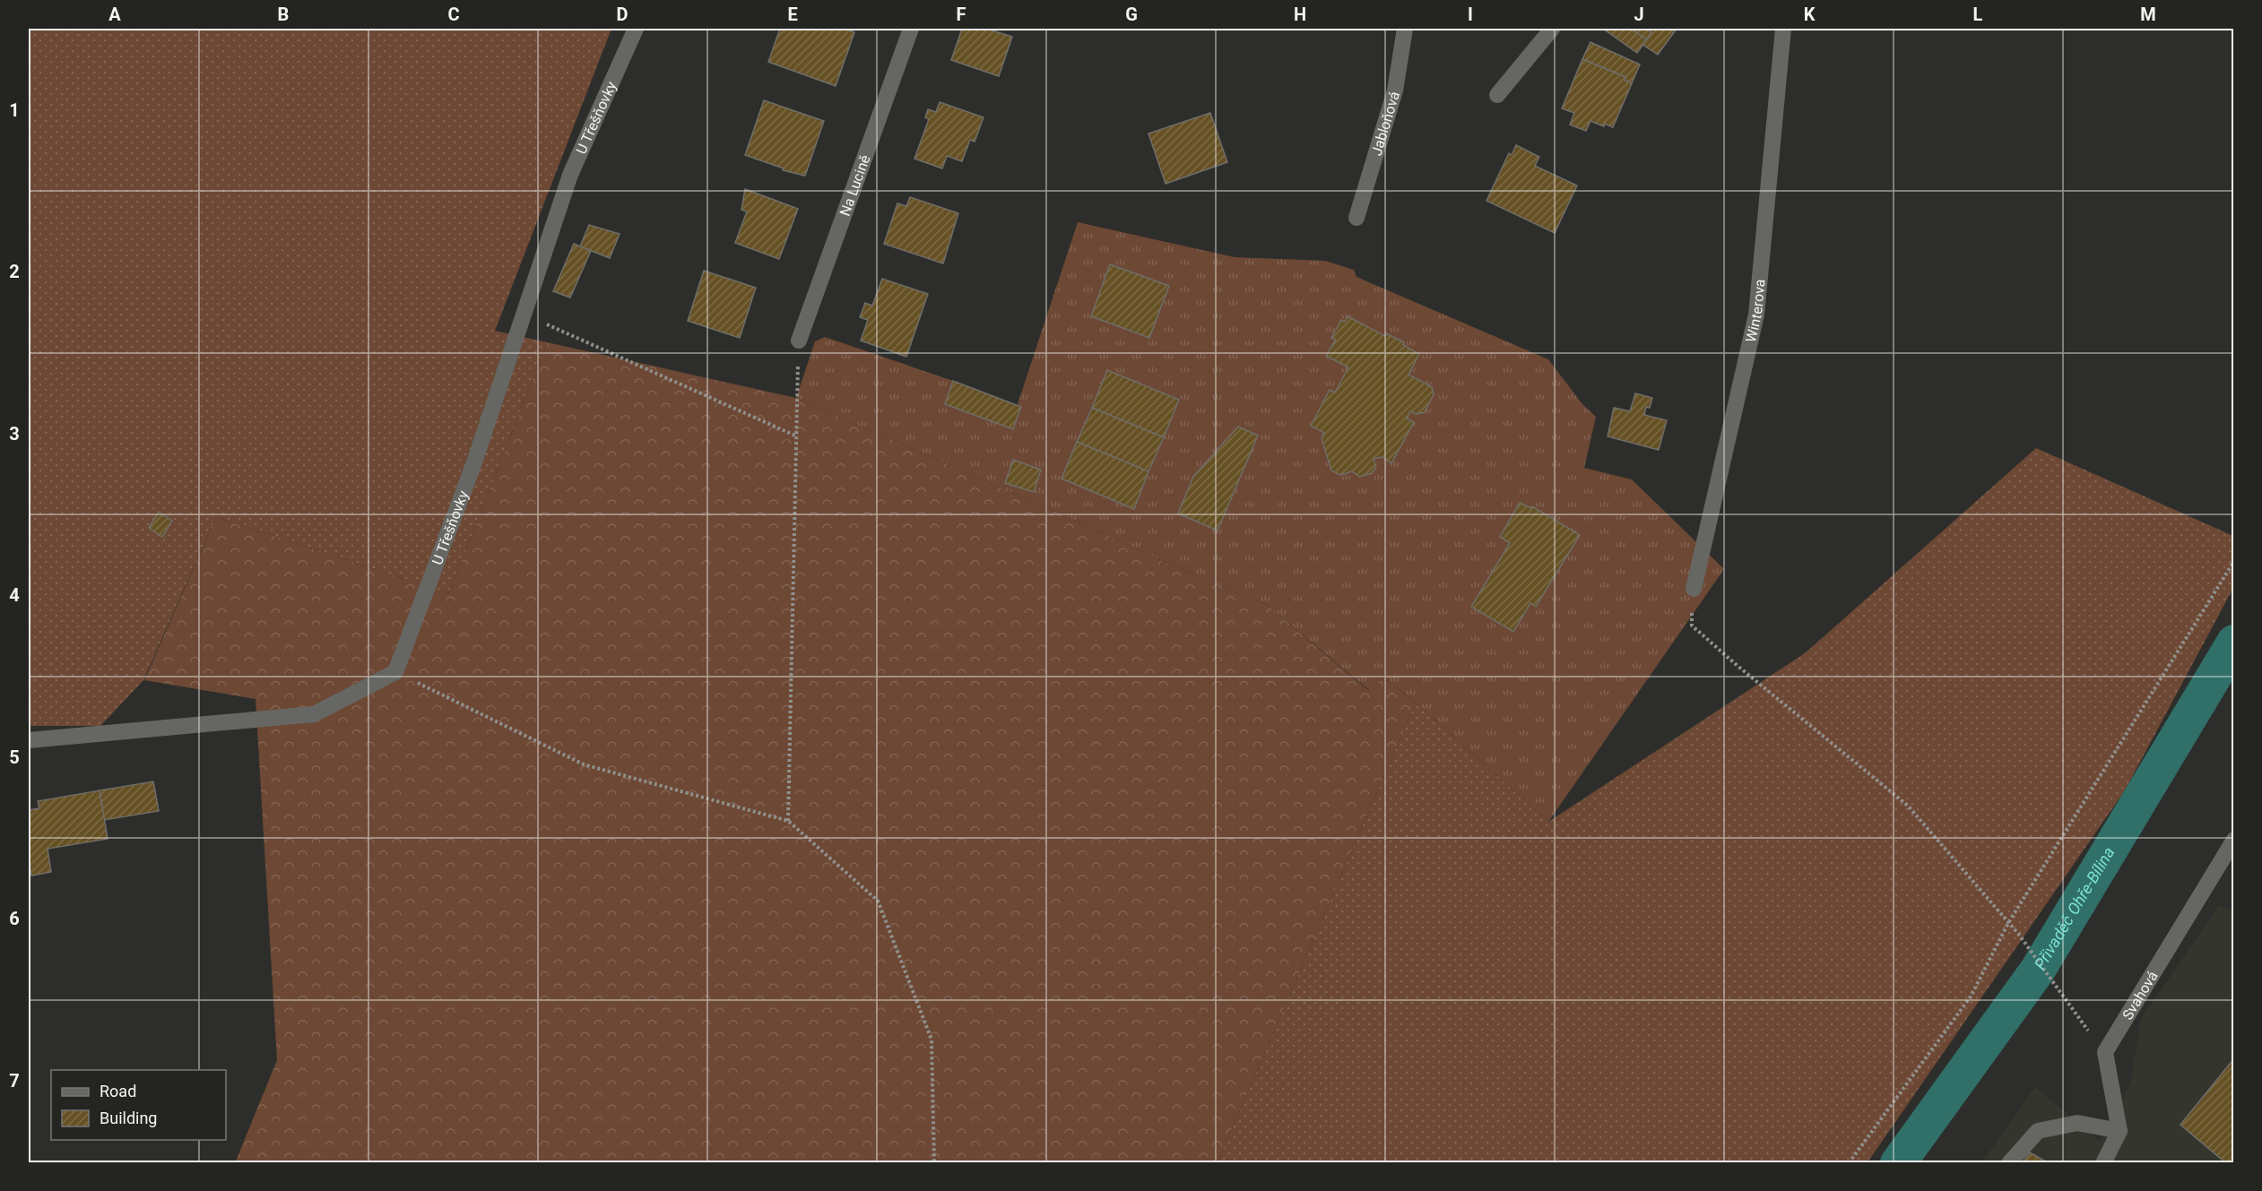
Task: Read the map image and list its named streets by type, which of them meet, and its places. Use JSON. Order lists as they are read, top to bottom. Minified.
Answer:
{"streets":{"street":["U Třešňovky","Jabloňová","Na Lucině","Winterova","Svahová"]},"water":["Přivaděč Ohře-Bílina"],"legend":["Road","Building"],"grid":{"columns":["A","B","C","D","E","F","G","H","I","J","K","L","M"],"rows":["1","2","3","4","5","6","7"]}}
